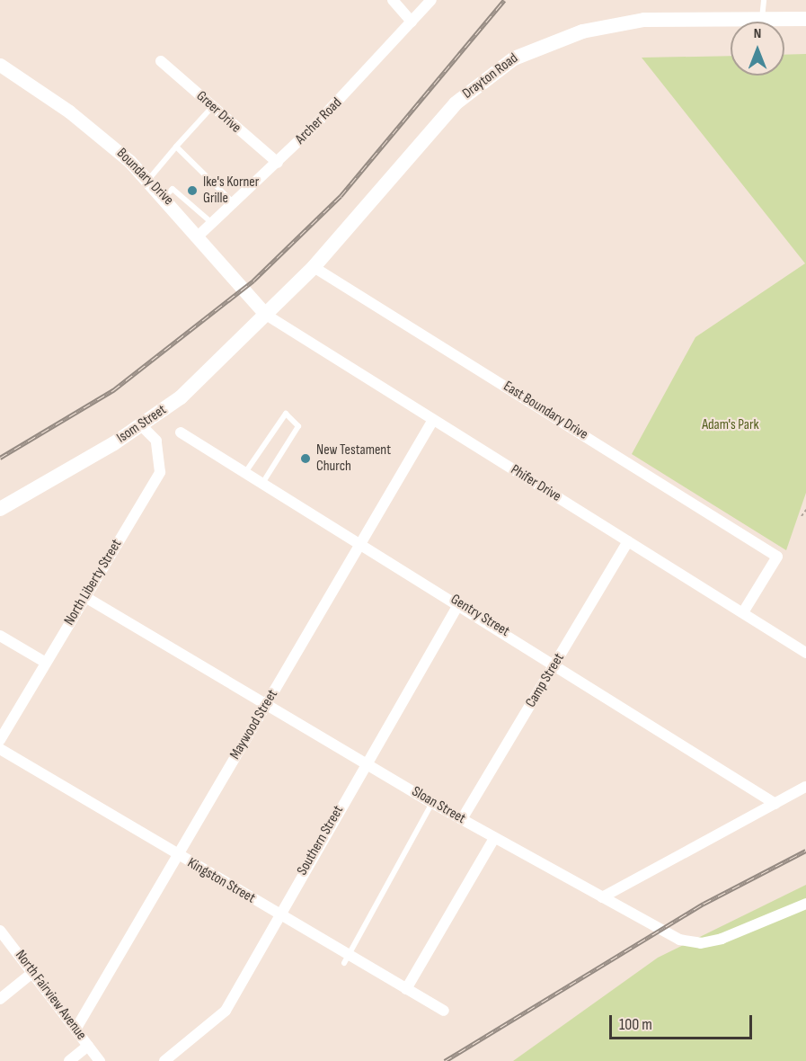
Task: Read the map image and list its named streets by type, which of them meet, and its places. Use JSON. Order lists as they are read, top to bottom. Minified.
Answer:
{"streets":{"main road":["Drayton Road","Isom Street"],"street":["Greer Drive","Archer Road","Boundary Drive","East Boundary Drive","Phifer Drive","North Liberty Street","Gentry Street","Camp Street","Maywood Street","Sloan Street","Southern Street","Kingston Street","North Fairview Avenue"]},"crossings":[["Drayton Road","Boundary Drive"],["Drayton Road","East Boundary Drive"],["Drayton Road","Isom Street"],["Drayton Road","Phifer Drive"],["Greer Drive","Archer Road"],["Archer Road","Boundary Drive"],["Boundary Drive","Isom Street"],["Boundary Drive","Phifer Drive"],["East Boundary Drive","Phifer Drive"],["Isom Street","Phifer Drive"],["Isom Street","North Liberty Street"],["Phifer Drive","Camp Street"],["Phifer Drive","Maywood Street"],["North Liberty Street","Sloan Street"],["North Liberty Street","Kingston Street"],["Gentry Street","Camp Street"],["Gentry Street","Maywood Street"],["Gentry Street","Southern Street"],["Camp Street","Sloan Street"],["Maywood Street","Sloan Street"],["Maywood Street","Kingston Street"],["Maywood Street","North Fairview Avenue"],["Sloan Street","Southern Street"],["Southern Street","Kingston Street"]],"parks":["Adam's Park"],"places":["Ike's Korner Grille","New Testament Church"],"scale_bar":"100 m","north":"top"}
